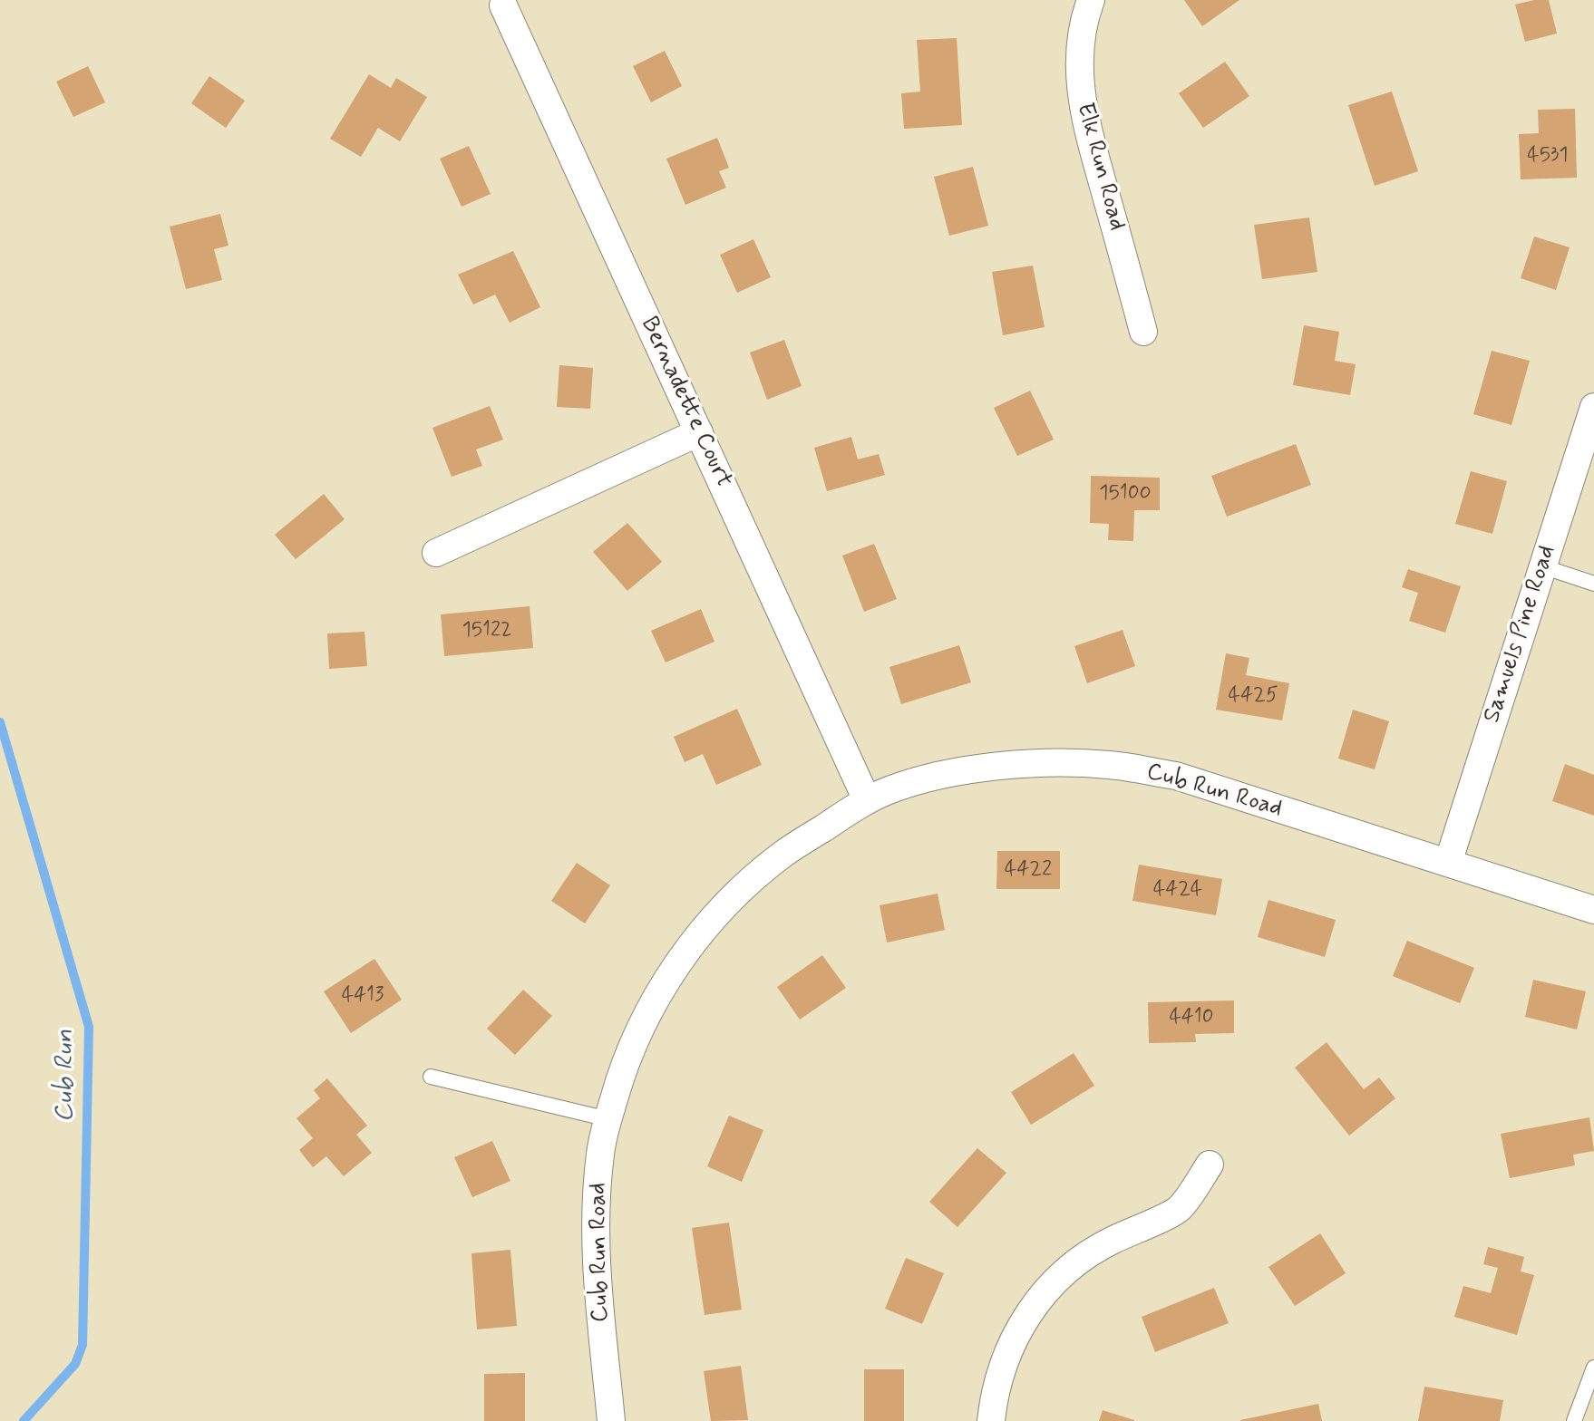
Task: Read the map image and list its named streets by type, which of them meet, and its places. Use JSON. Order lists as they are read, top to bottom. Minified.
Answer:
{"streets":{"street":["Elk Run Road","Bernadette Court","Samuels Pine Road","Cub Run Road"]},"crossings":[["Bernadette Court","Cub Run Road"],["Samuels Pine Road","Cub Run Road"]],"water":["Cub Run"],"house_numbers":["4531","15100","15122","4425","4422","4424","4413","4410"]}
